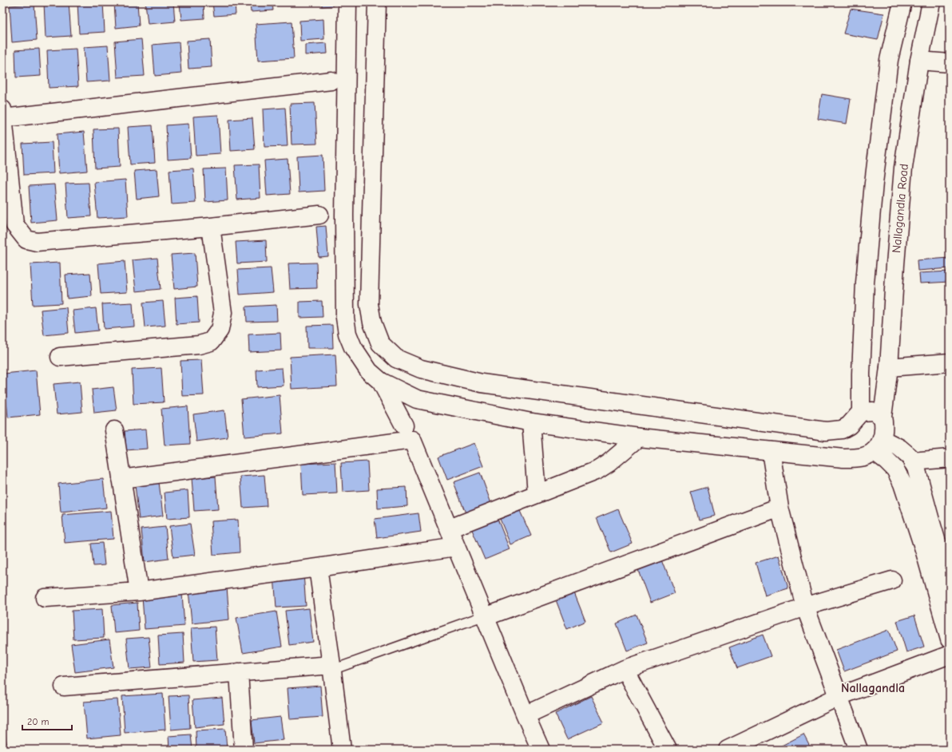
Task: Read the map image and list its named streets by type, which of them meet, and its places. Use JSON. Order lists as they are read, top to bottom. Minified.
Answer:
{"streets":{"street":["Nallagandla Road"]},"districts":["Nallagandla"],"scale_bar":"20 m"}
